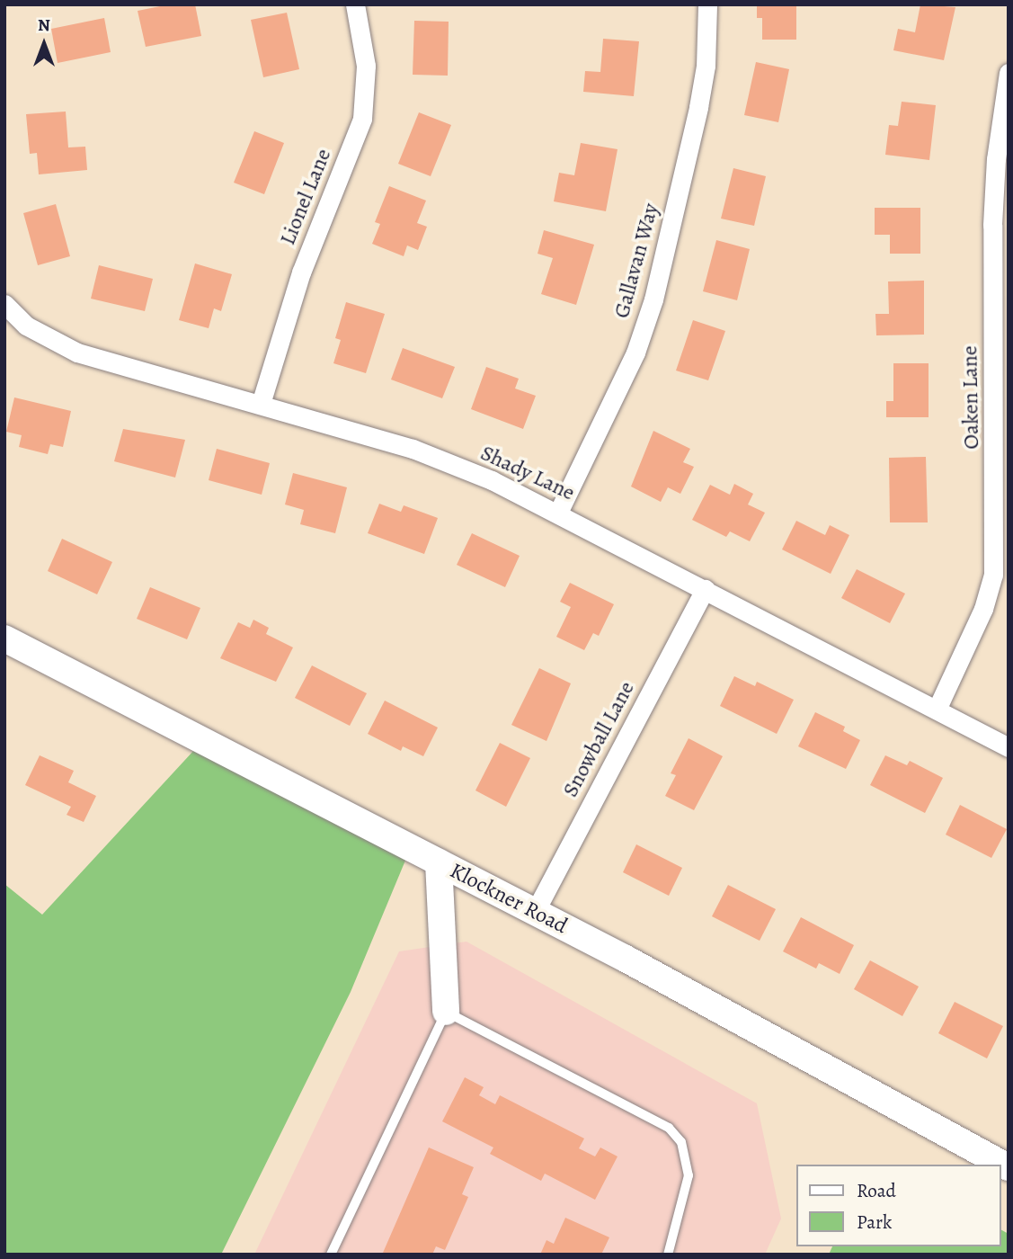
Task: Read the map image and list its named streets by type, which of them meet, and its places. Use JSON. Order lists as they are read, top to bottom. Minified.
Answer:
{"streets":{"main road":["Klockner Road"],"street":["Lionel Lane","Gallavan Way","Oaken Lane","Shady Lane","Snowball Lane"]},"crossings":[["Lionel Lane","Shady Lane"],["Gallavan Way","Shady Lane"],["Oaken Lane","Shady Lane"],["Shady Lane","Snowball Lane"],["Snowball Lane","Klockner Road"]],"legend":["Road","Park"],"north":"top"}
